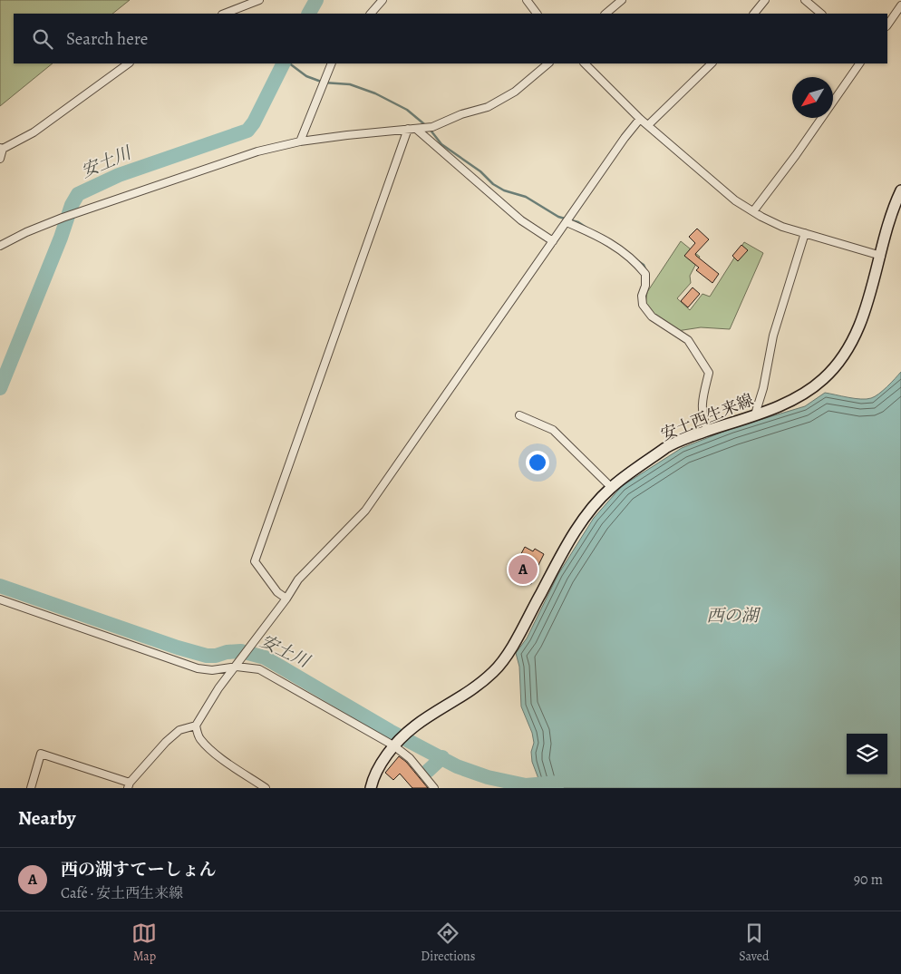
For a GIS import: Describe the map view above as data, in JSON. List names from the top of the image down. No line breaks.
{"streets":{"main road":["安土西生来線"]},"water":["安土川","西の湖"],"north":"bottom left","page":{"search":"Search here","pins":"A","heading":"Nearby","list":[{"mark":"A","name":"西の湖すてーしょん","note":"Café · 安土西生来線","value":"90 m"}],"nav":["Map","Directions","Saved"]}}
